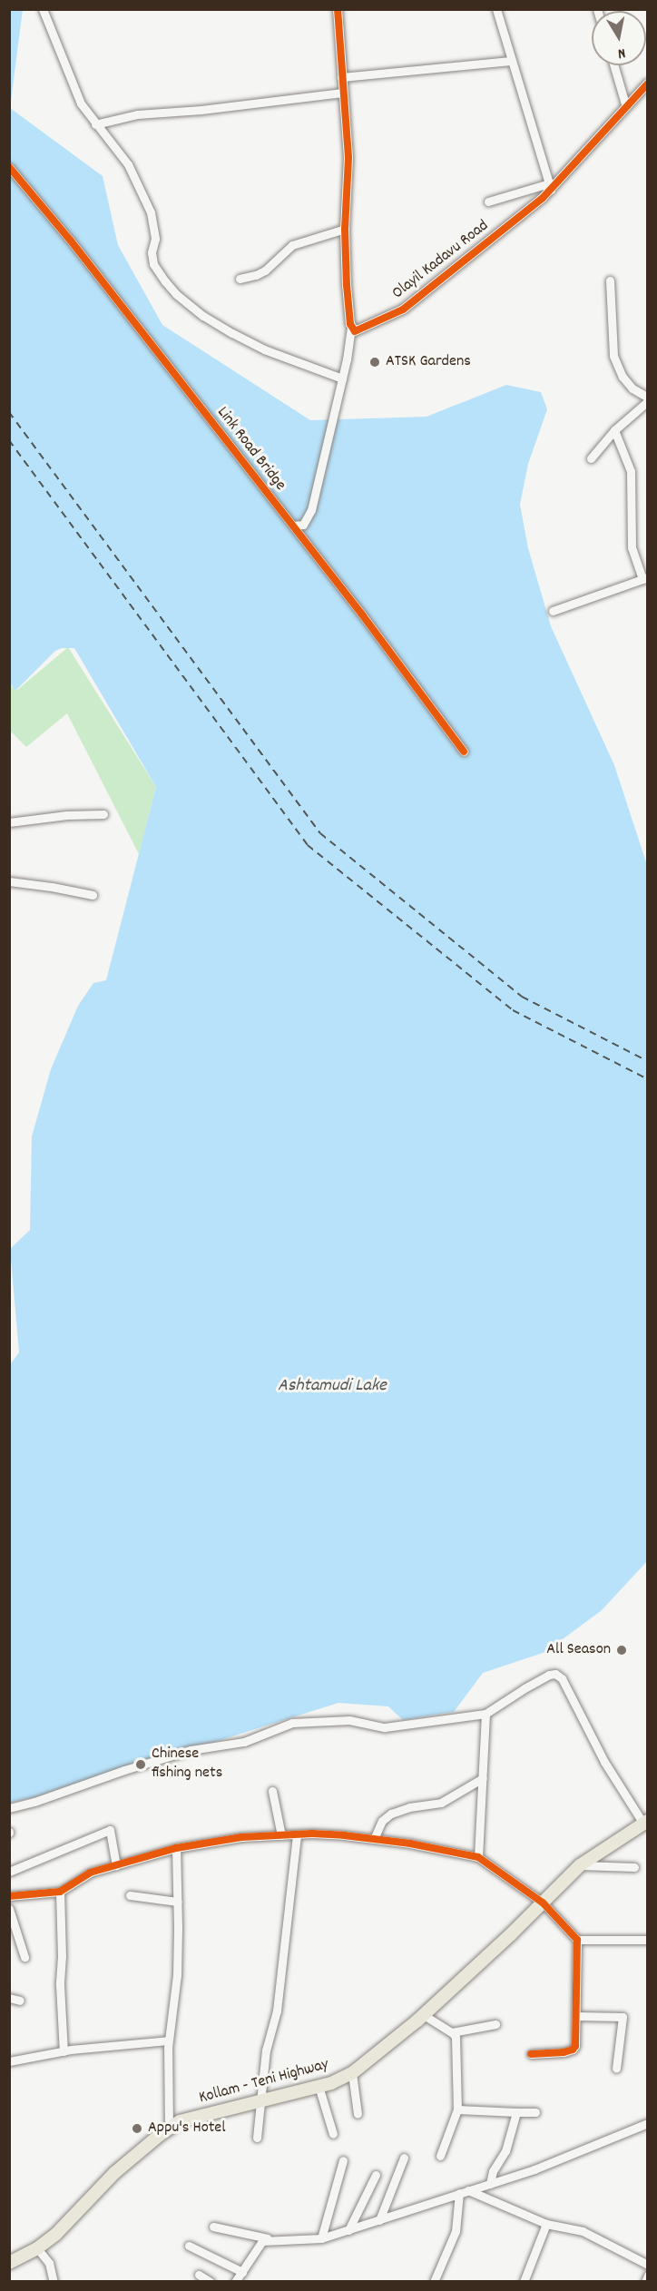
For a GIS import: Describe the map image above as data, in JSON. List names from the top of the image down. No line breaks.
{"streets":{"main road":["Kollam - Teni Highway"],"street":["Olayil Kadavu Road","Link Road Bridge"]},"water":["Ashtamudi Lake"],"places":["ATSK Gardens","All Season","Chinese fishing nets","Appu's Hotel"],"north":"bottom"}
